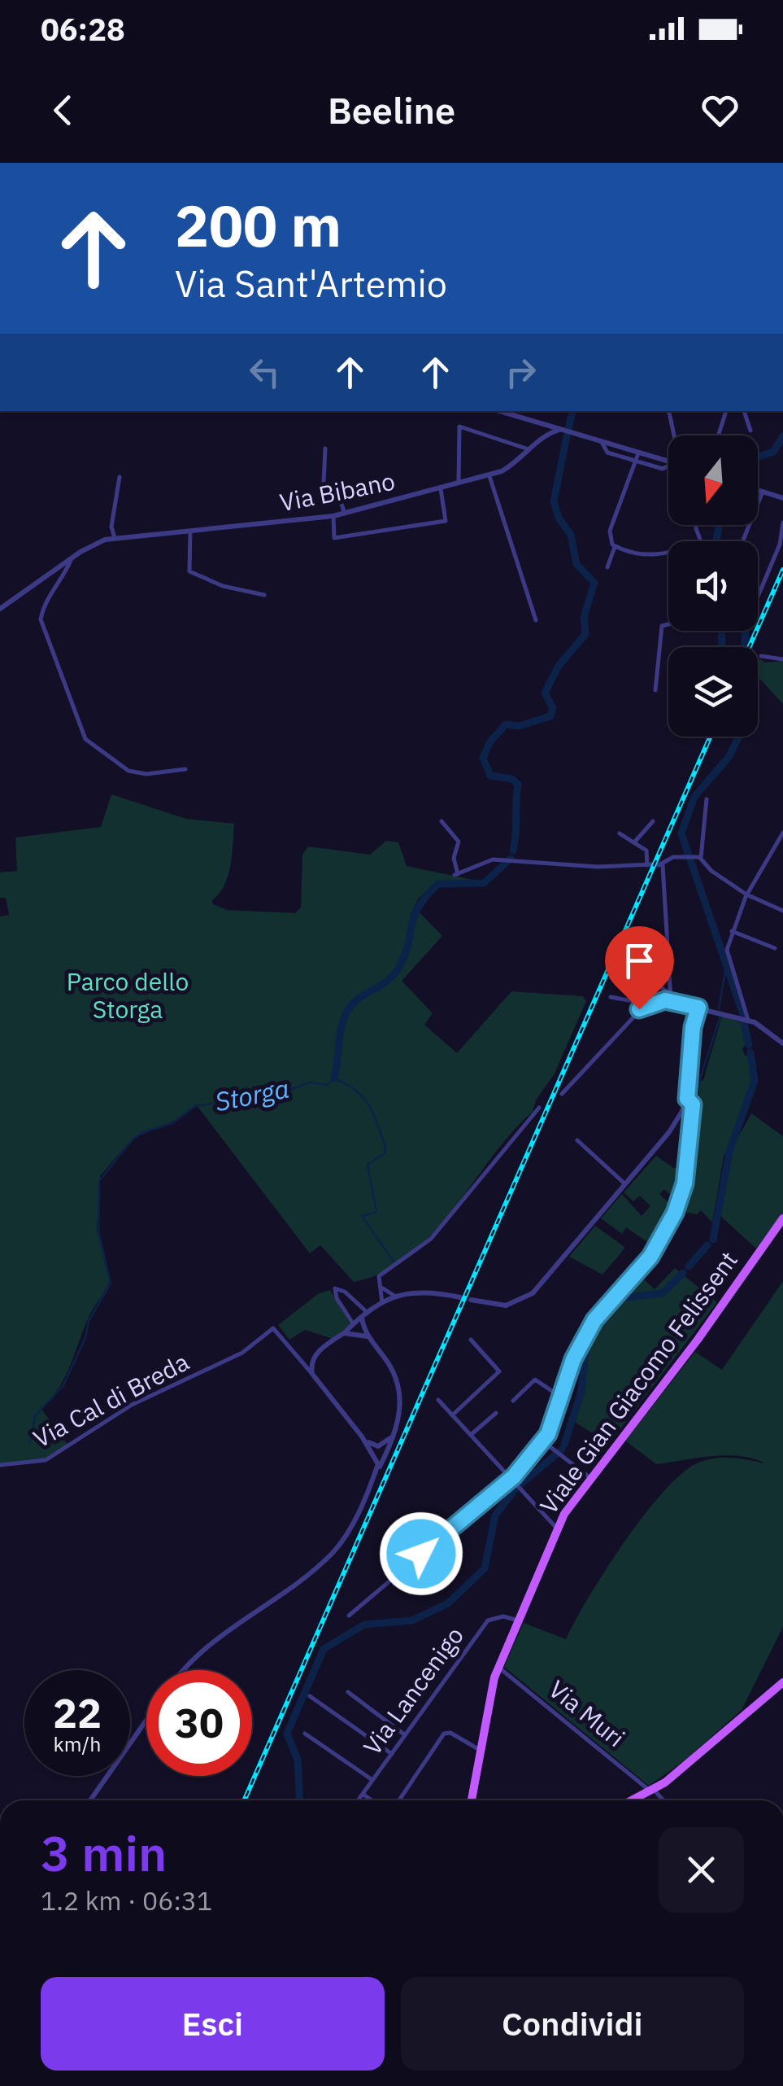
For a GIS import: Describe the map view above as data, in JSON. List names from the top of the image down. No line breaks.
{"streets":{"main road":["Viale Gian Giacomo Felissent"],"street":["Via Bibano","Via Cal di Breda","Via Lancenigo","Via Muri"]},"crossings":[["Viale Gian Giacomo Felissent","Via Lancenigo"],["Viale Gian Giacomo Felissent","Via Muri"]],"water":["Storga"],"parks":["Parco dello Storga"],"north":"bottom","page":{"status":"06:28","header":"Beeline","turn":["200 m","Via Sant'Artemio"],"speed":"22 km/h","limit":"30","heading":["3 min","1.2 km · 06:31"],"buttons":["Esci","Condividi"]}}
